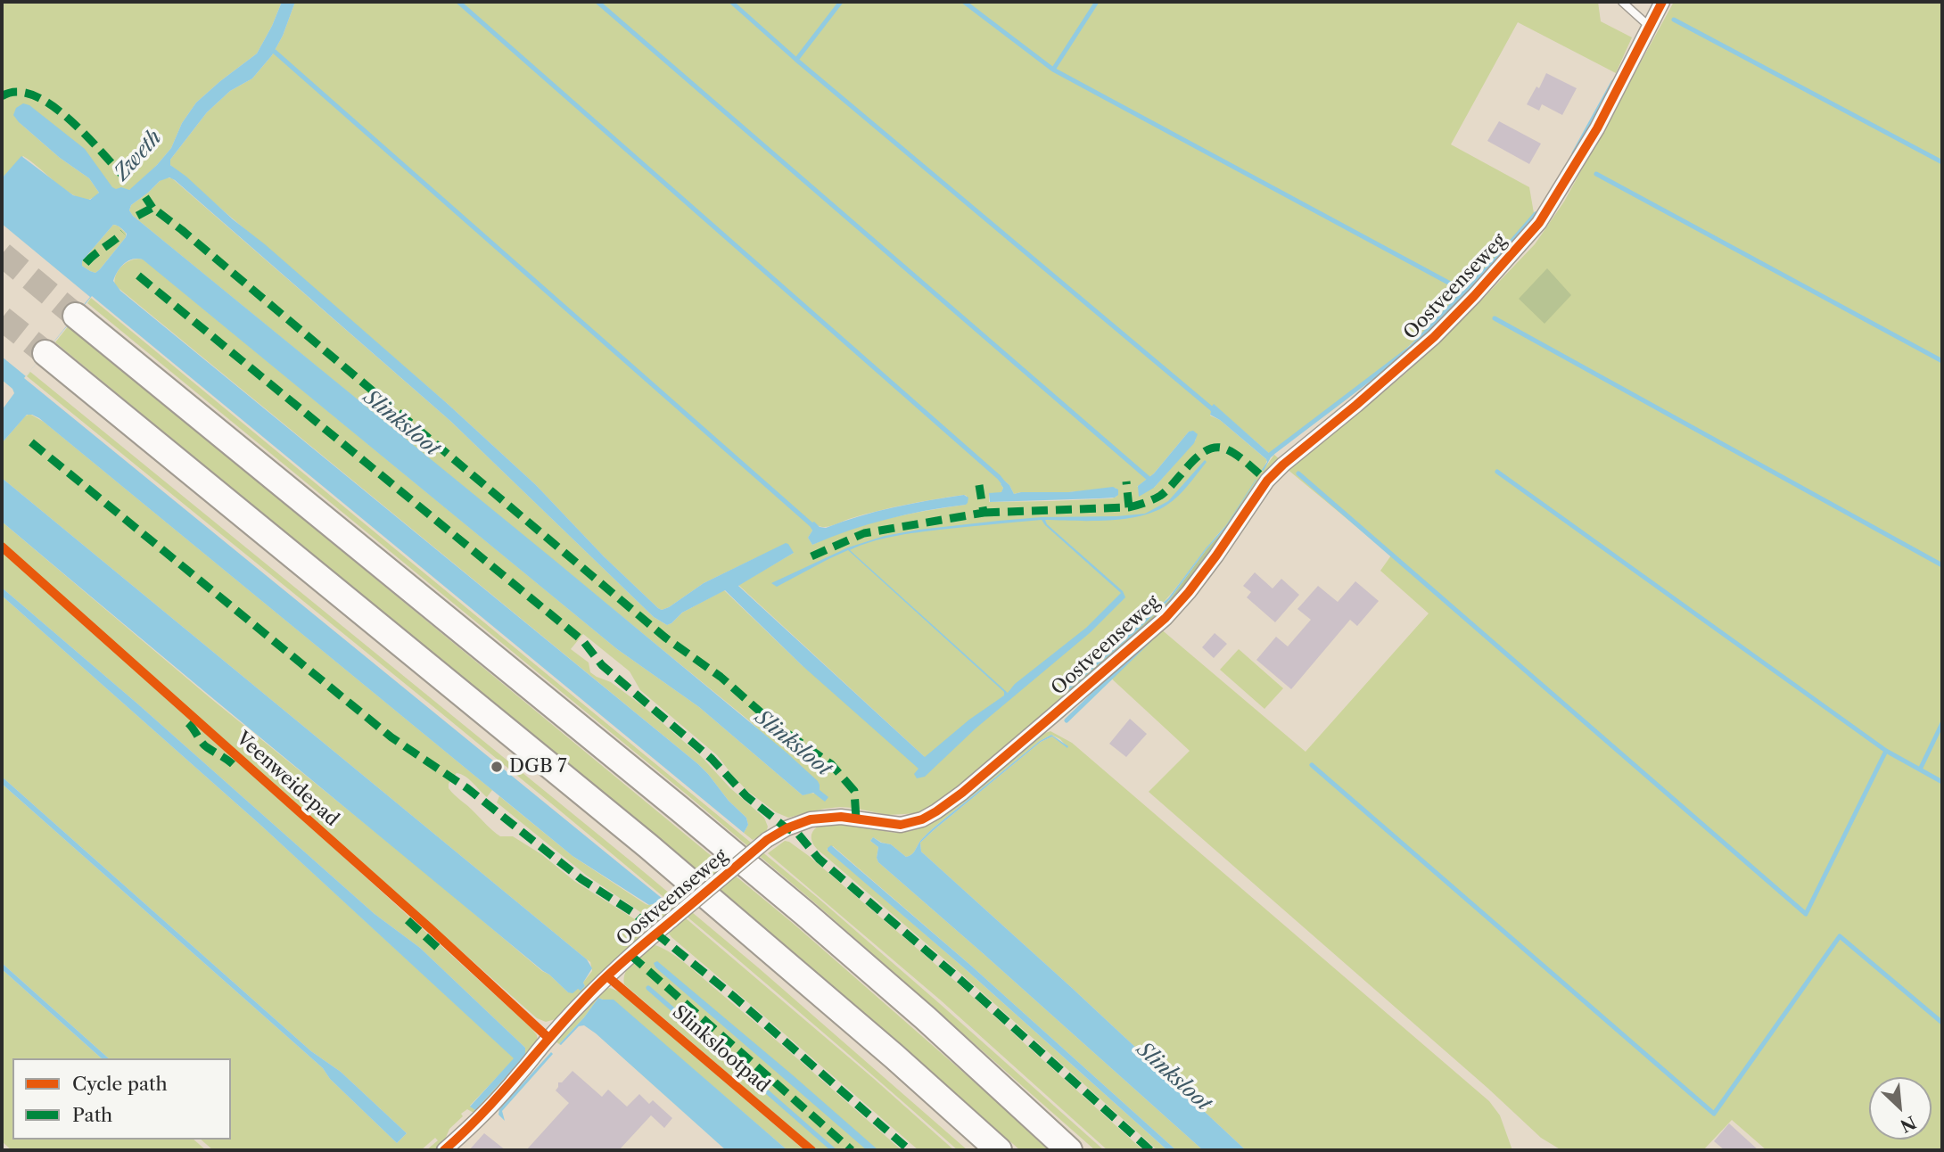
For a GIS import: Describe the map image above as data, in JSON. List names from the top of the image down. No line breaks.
{"streets":{"street":["Oostveenseweg"],"cycle path":["Veenweidepad","Slinkslootpad"]},"water":["Zweth","Slinksloot"],"places":["DGB 7"],"legend":["Cycle path","Path"],"north":"bottom right"}
